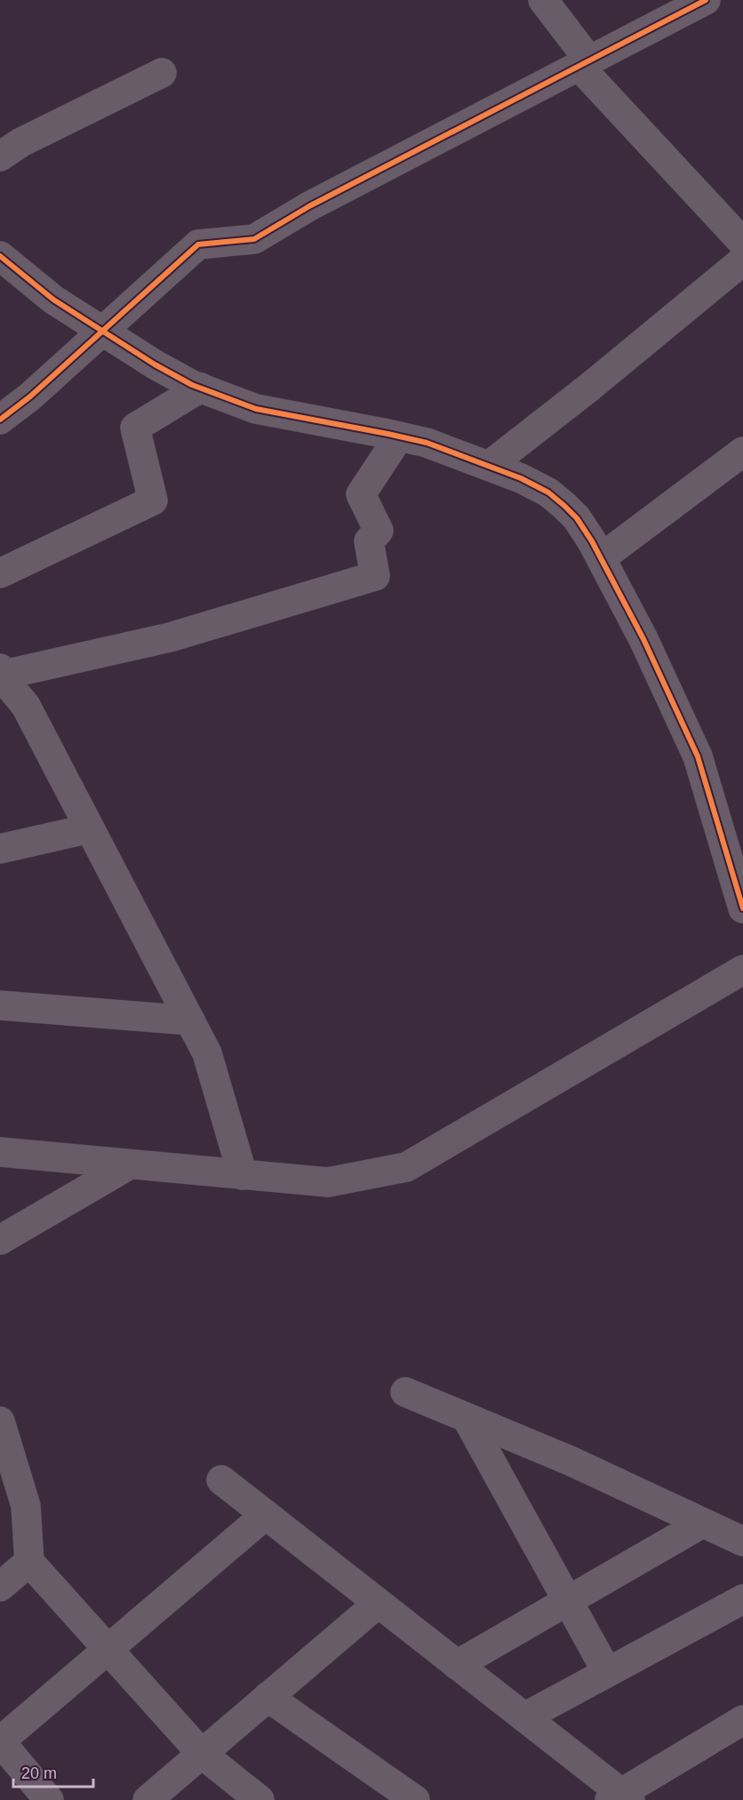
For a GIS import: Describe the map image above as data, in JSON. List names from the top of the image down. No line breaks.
{"scale_bar":"20 m"}
